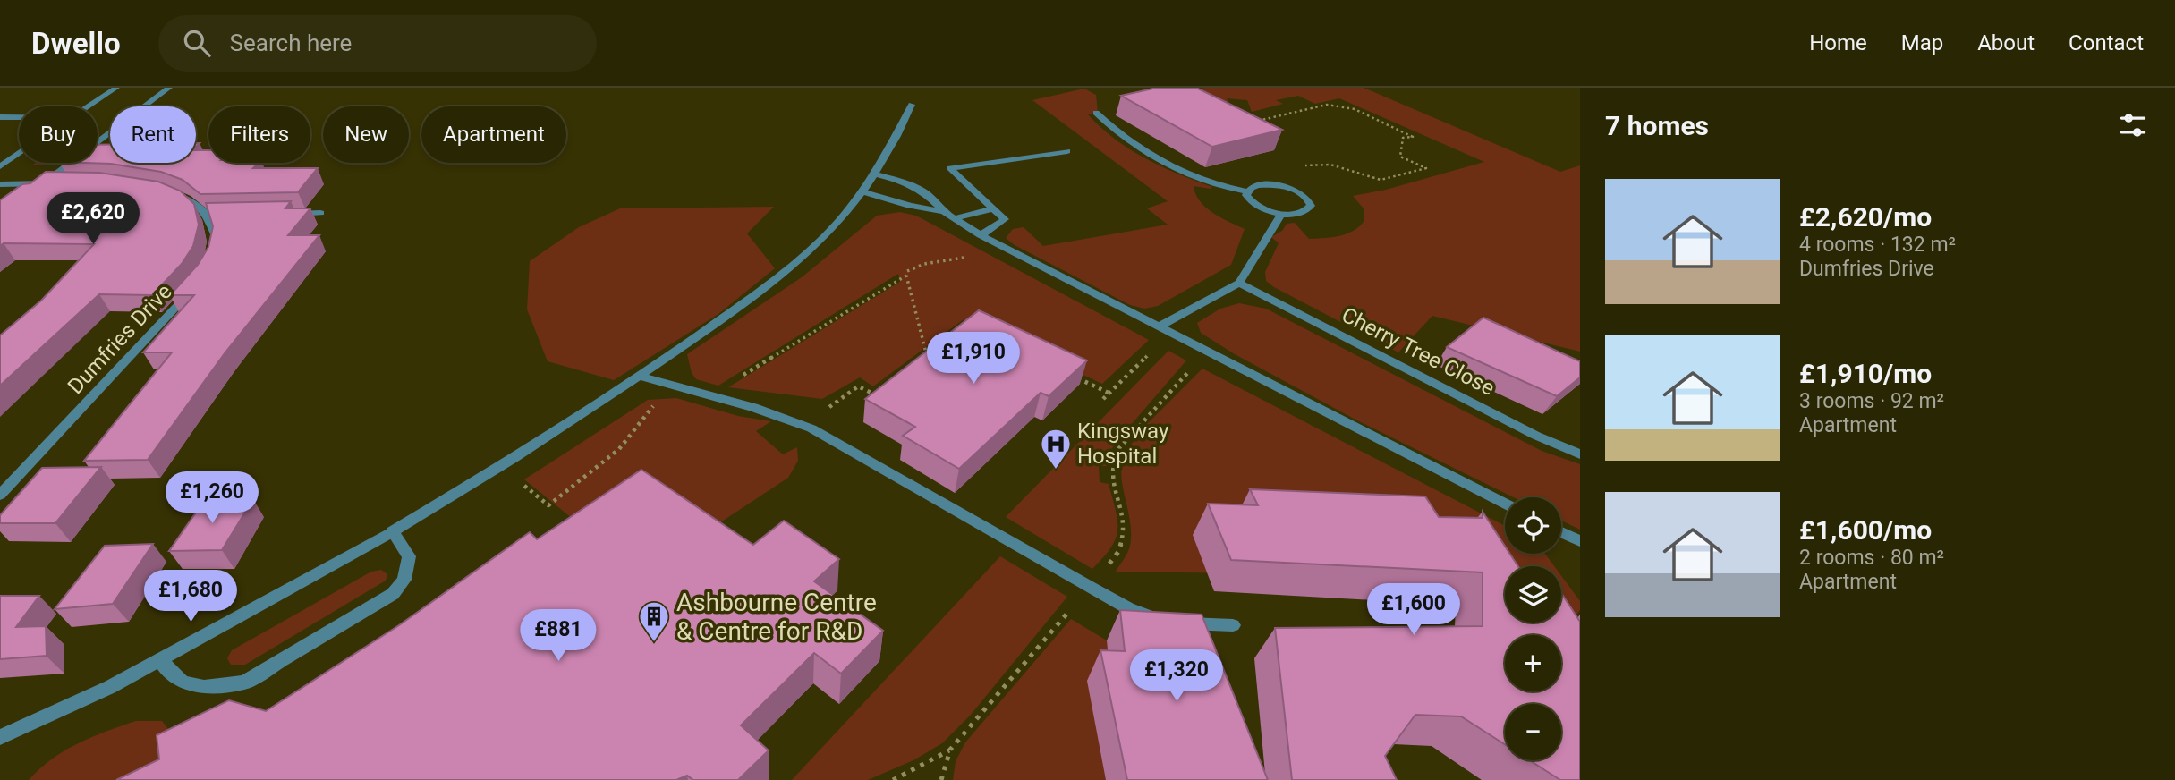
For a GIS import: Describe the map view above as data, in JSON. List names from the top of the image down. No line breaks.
{"streets":{"street":["Dumfries Drive","Cherry Tree Close"]},"places":{"hospital":["Kingsway Hospital"],"building":["Ashbourne Centre & Centre for R&D"]},"page":{"header":"Dwello","search":"Search here","nav":["Home","Map","About","Contact"],"heading":"7 homes","chip":["Buy","Rent","Filters","New","Apartment"],"list":[{"name":"£2,620/mo","note":"4 rooms · 132 m² · Dumfries Drive"},{"name":"£1,910/mo","note":"3 rooms · 92 m² · Apartment"},{"name":"£1,600/mo","note":"2 rooms · 80 m² · Apartment"}],"price":["£2,620","£1,910","£1,260","£1,680","£1,600","£881","£1,320"],"map_buttons":["+","−"]}}
